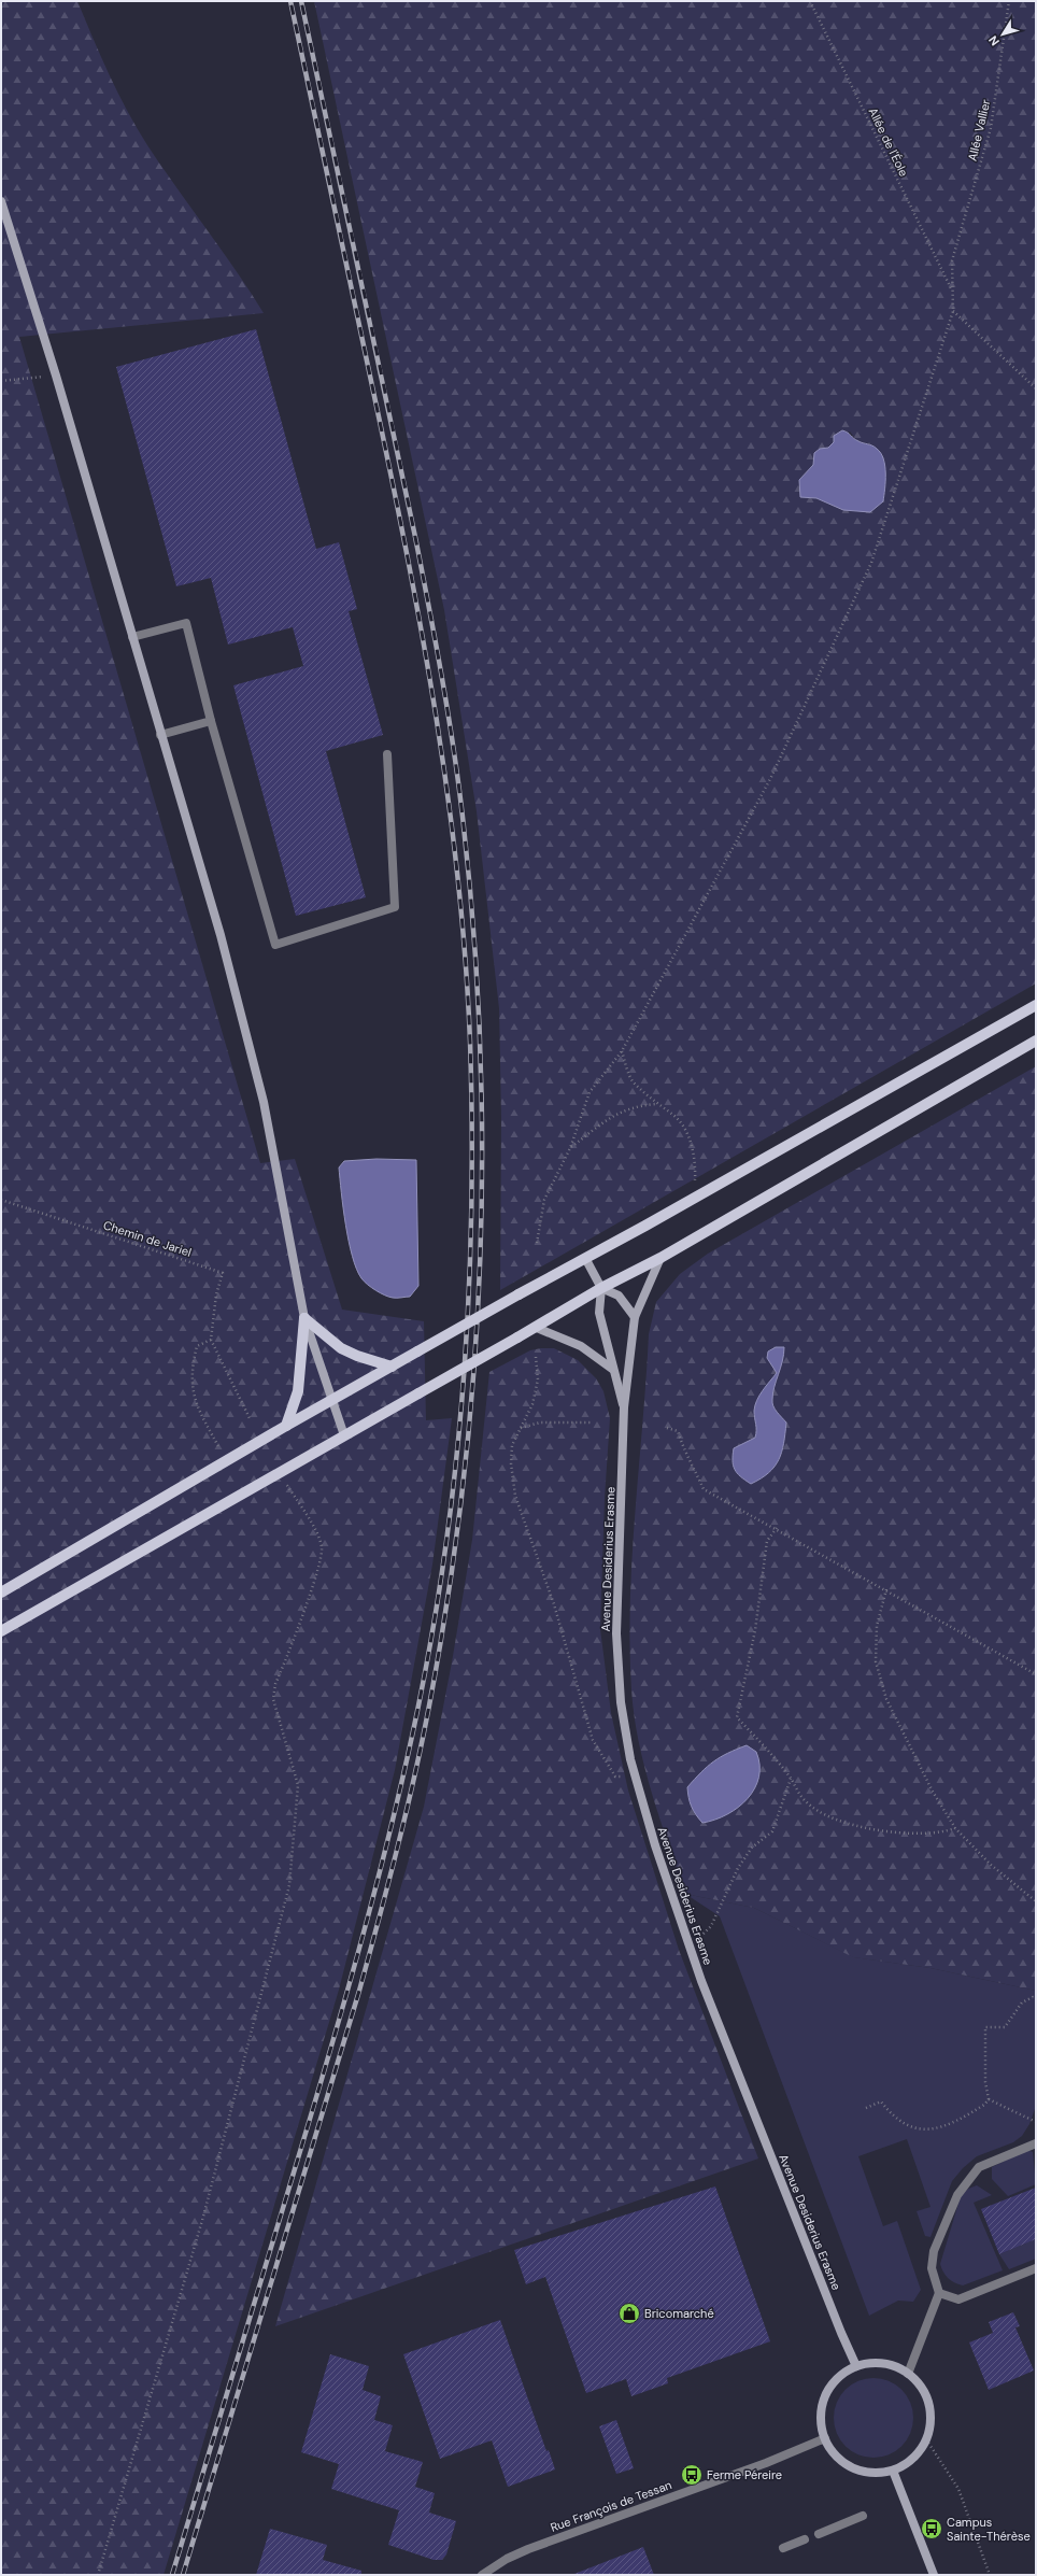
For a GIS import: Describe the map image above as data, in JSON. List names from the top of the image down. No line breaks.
{"streets":{"main road":["Avenue Desiderius Erasme"],"street":["Rue François de Tessan"],"path":["Allée Vallier","Allée de l'Éole","Chemin de Jariel"]},"crossings":[["Allée Vallier","Allée de l'Éole"],["Avenue Desiderius Erasme","Rue François de Tessan"]],"places":{"shop":["Bricomarché"],"bus stop":["Ferme Péreire","Campus Sainte-Thérèse"]},"north":"bottom left"}
